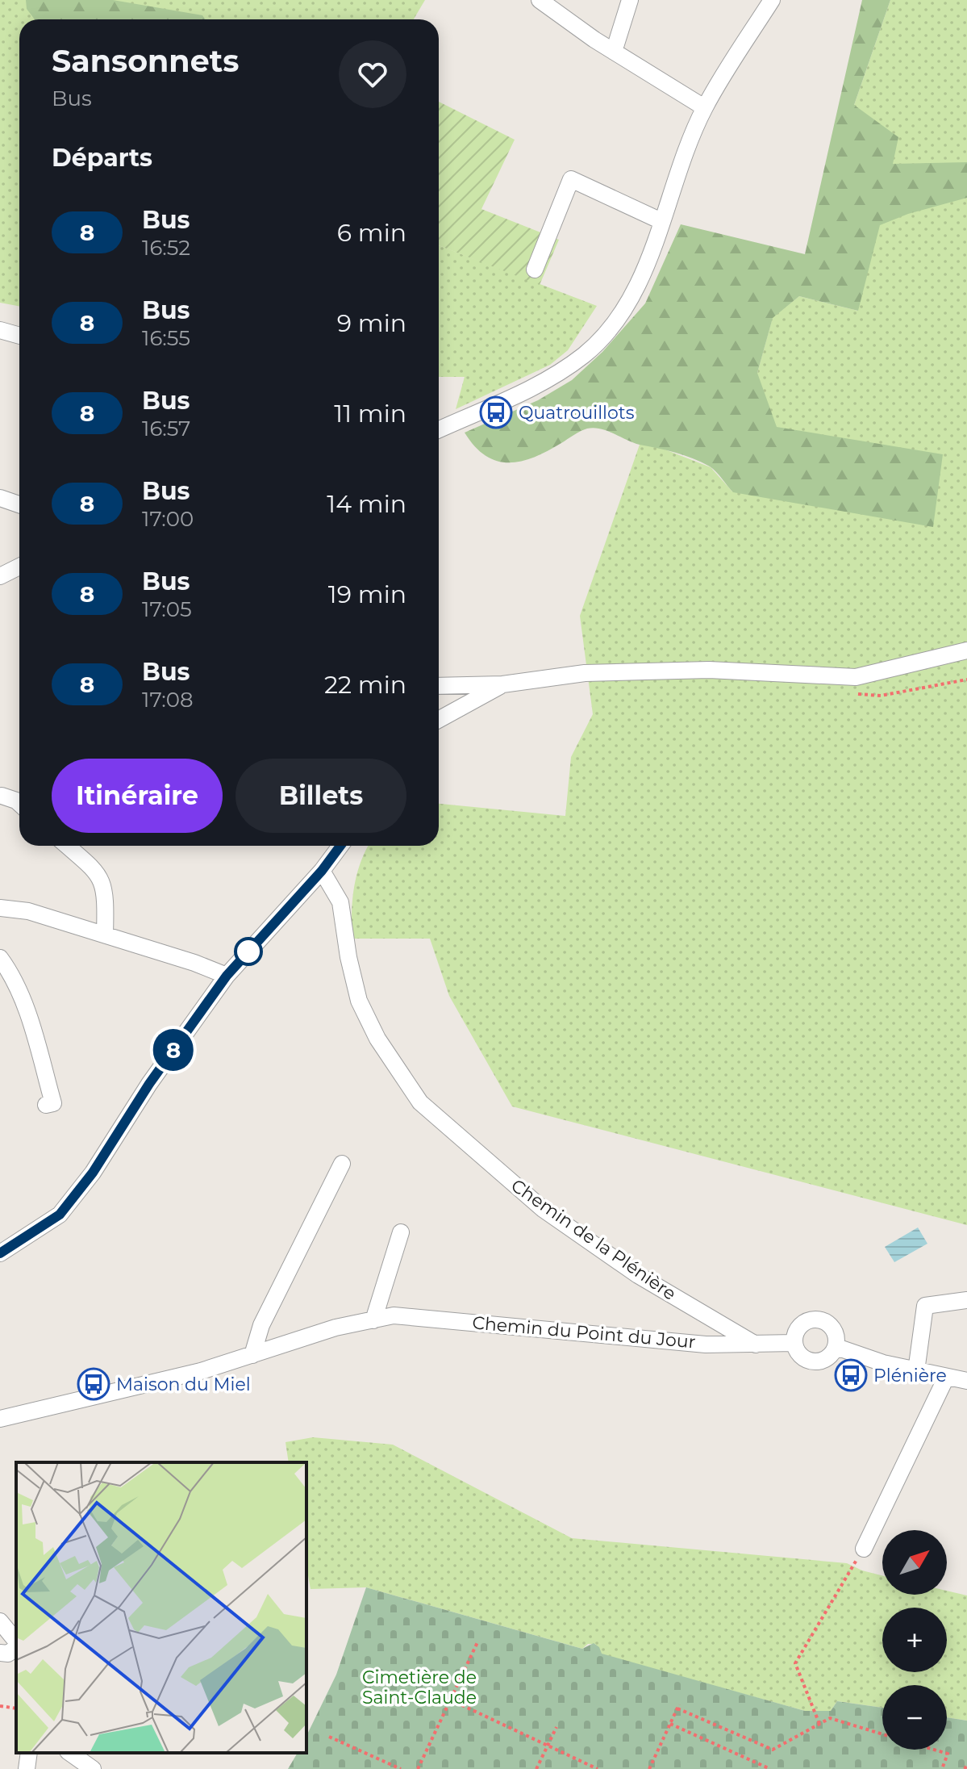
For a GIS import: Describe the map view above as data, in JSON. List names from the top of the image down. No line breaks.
{"streets":{"street":["Chemin de la Plénière","Chemin du Point du Jour"]},"crossings":[["Chemin de la Plénière","Chemin du Point du Jour"]],"parks":["Cimetière de Saint-Claude"],"places":{"bus stop":["Quatrouillots","Plénière","Maison du Miel"]},"lines":["bus line 8"],"north":"top right","page":{"on_map":"8","heading":[["Sansonnets","Bus"],"Départs"],"list":[{"mark":"8","name":"Bus","note":"16:52","value":"6 min"},{"mark":"8","name":"Bus","note":"16:55","value":"9 min"},{"mark":"8","name":"Bus","note":"16:57","value":"11 min"},{"mark":"8","name":"Bus","note":"17:00","value":"14 min"},{"mark":"8","name":"Bus","note":"17:05","value":"19 min"},{"mark":"8","name":"Bus","note":"17:08","value":"22 min"}],"buttons":["Itinéraire","Billets"],"map_buttons":["+","−"]}}
